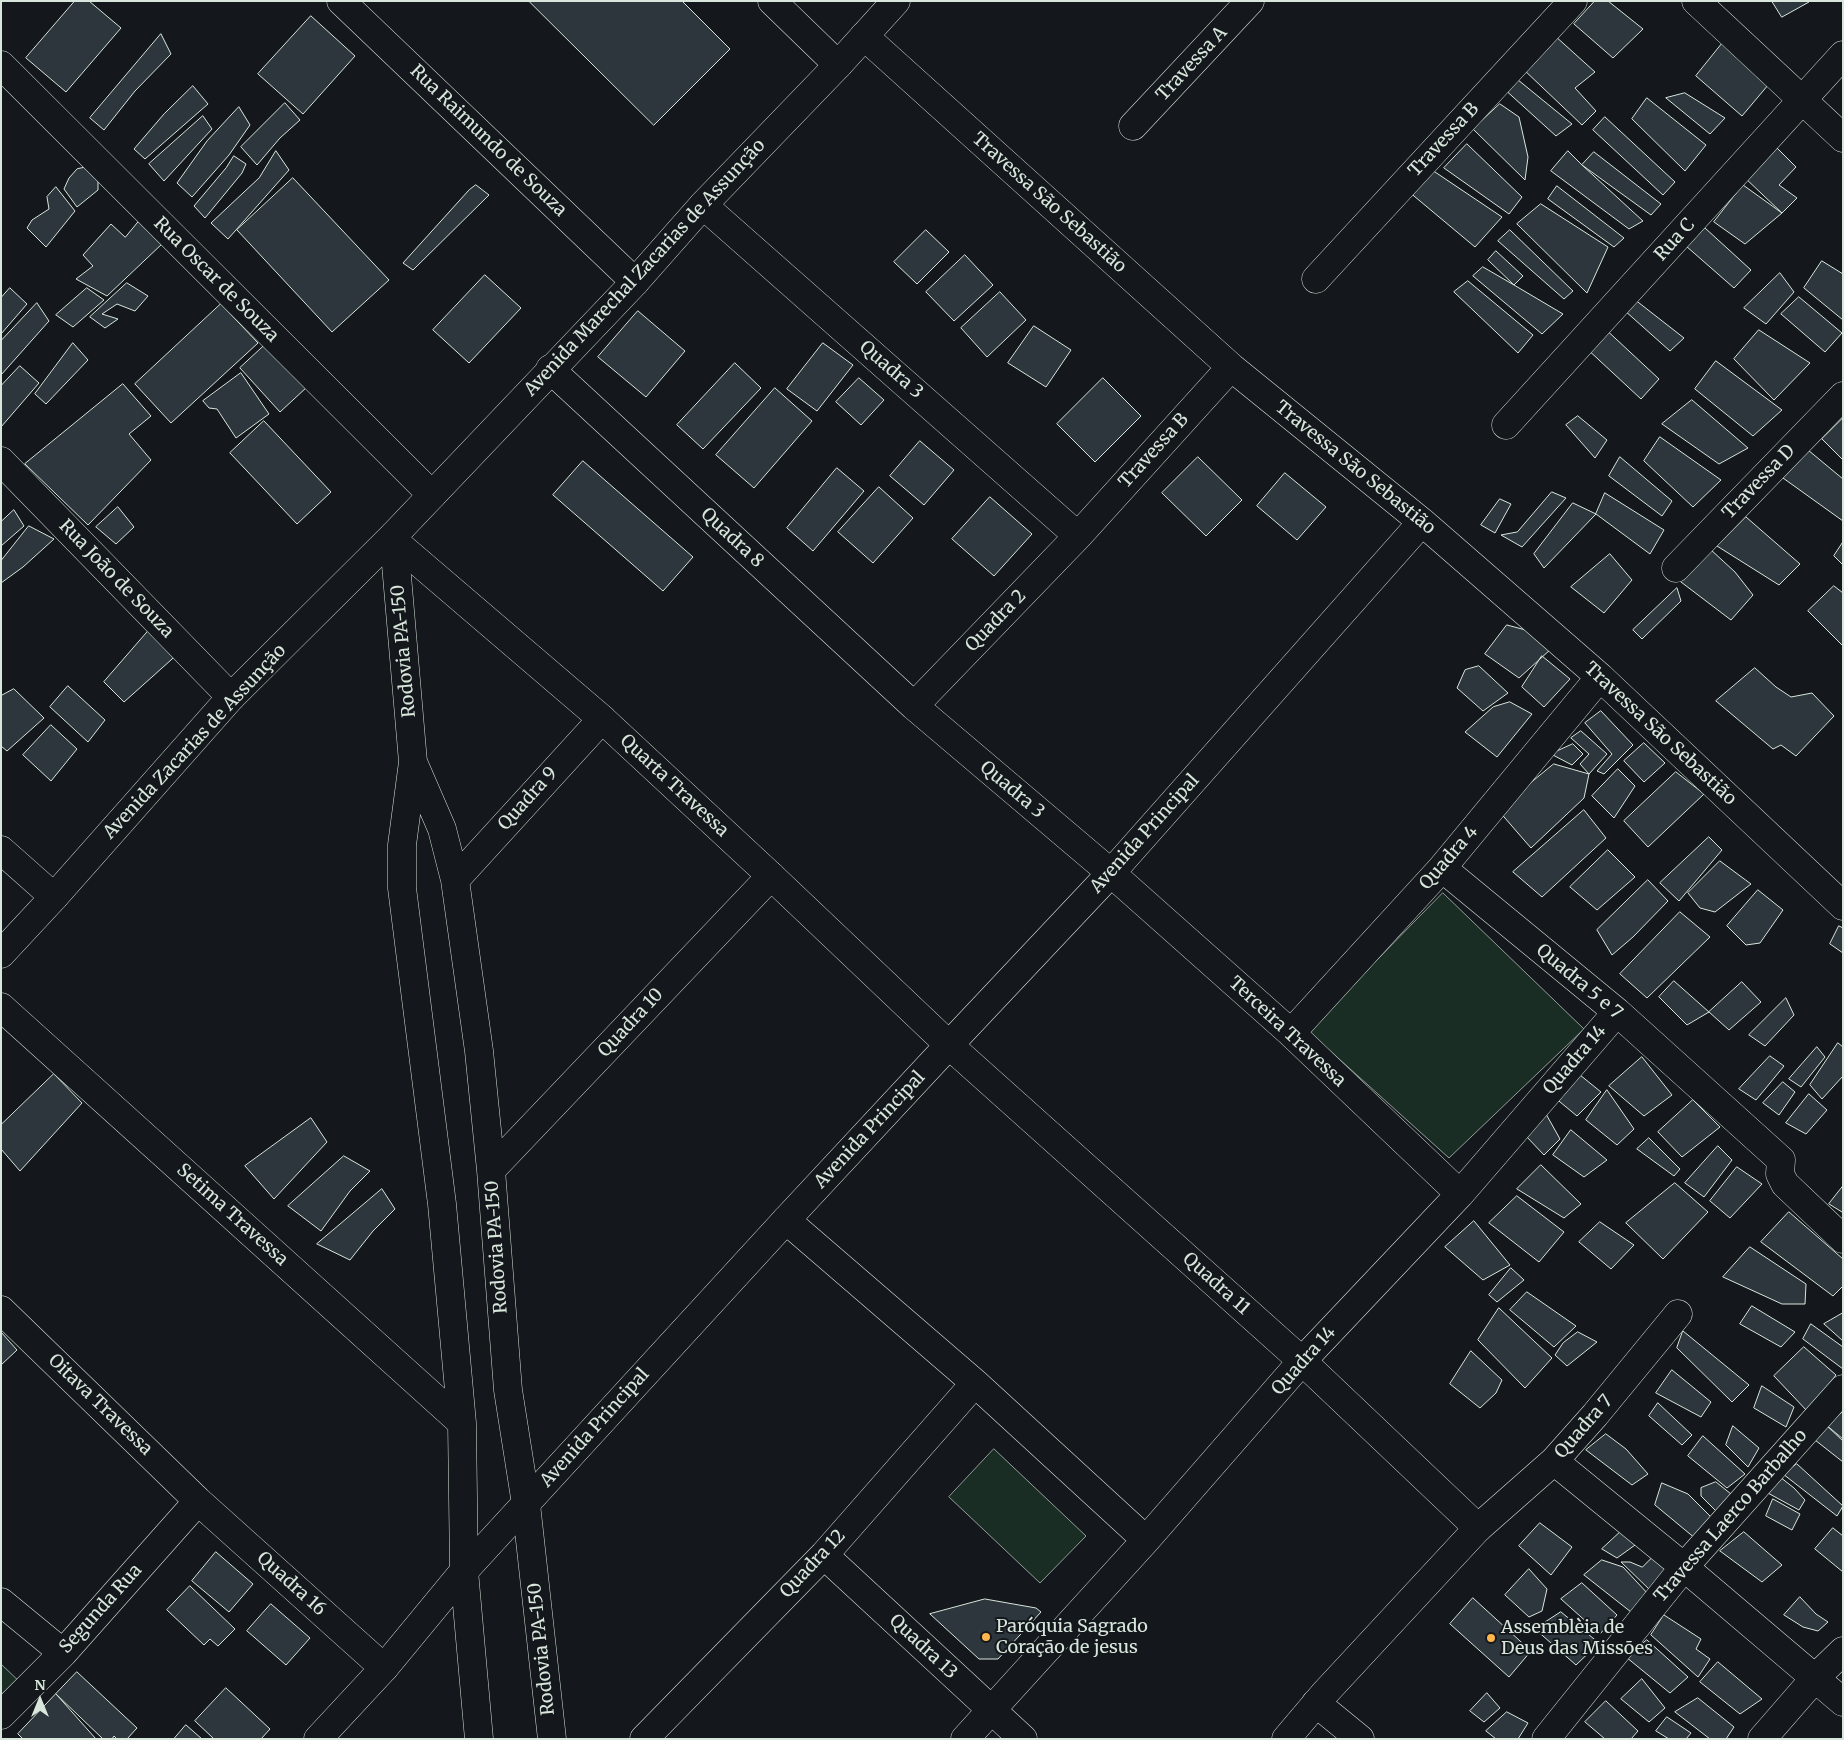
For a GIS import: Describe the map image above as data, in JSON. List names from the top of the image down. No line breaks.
{"streets":{"street":["Travessa A","Travessa B","Rua Raimundo de Souza","Travessa São Sebastião","Rua C","Avenida Marechal Zacarias de Assunção","Rua Oscar de Souza","Quadra 3","Travessa D","Quadra 8","Rua João de Souza","Quadra 2","Rodovia PA-150","Avenida Zacarias de Assunção","Quarta Travessa","Quadra 9","Avenida Principal","Quadra 4","Quadra 5 e 7","Quadra 10","Terceira Travessa","Quadra 14","Setima Travessa","Quadra 11","Oitava Travessa","Quadra 7","Travessa Laerco Barbalho","Quadra 12","Quadra 16","Segunda Rua","Quadra 13"]},"crossings":[["Travessa B","Travessa São Sebastião"],["Travessa B","Quadra 3"],["Travessa B","Quadra 2"],["Rua Raimundo de Souza","Avenida Marechal Zacarias de Assunção"],["Travessa São Sebastião","Avenida Marechal Zacarias de Assunção"],["Travessa São Sebastião","Avenida Principal"],["Travessa São Sebastião","Quadra 4"],["Avenida Marechal Zacarias de Assunção","Rua Oscar de Souza"],["Avenida Marechal Zacarias de Assunção","Quadra 3"],["Avenida Marechal Zacarias de Assunção","Quadra 8"],["Avenida Marechal Zacarias de Assunção","Rodovia PA-150"],["Avenida Marechal Zacarias de Assunção","Avenida Zacarias de Assunção"],["Avenida Marechal Zacarias de Assunção","Quarta Travessa"],["Quadra 3","Quadra 8"],["Quadra 3","Quadra 2"],["Quadra 3","Avenida Principal"],["Quadra 3","Terceira Travessa"],["Quadra 8","Quadra 2"],["Rua João de Souza","Avenida Zacarias de Assunção"],["Rodovia PA-150","Avenida Zacarias de Assunção"],["Rodovia PA-150","Quarta Travessa"],["Rodovia PA-150","Quadra 9"],["Rodovia PA-150","Avenida Principal"],["Rodovia PA-150","Quadra 10"],["Rodovia PA-150","Setima Travessa"],["Avenida Zacarias de Assunção","Quarta Travessa"],["Quarta Travessa","Quadra 9"],["Quarta Travessa","Avenida Principal"],["Quarta Travessa","Quadra 10"],["Quarta Travessa","Quadra 11"],["Avenida Principal","Terceira Travessa"],["Avenida Principal","Quadra 11"],["Avenida Principal","Quadra 16"],["Quadra 4","Quadra 5 e 7"],["Quadra 4","Terceira Travessa"],["Quadra 5 e 7","Quadra 14"],["Terceira Travessa","Quadra 14"],["Quadra 14","Quadra 11"],["Quadra 14","Quadra 13"],["Quadra 11","Quadra 7"],["Oitava Travessa","Quadra 16"],["Oitava Travessa","Segunda Rua"],["Quadra 12","Quadra 13"],["Quadra 16","Segunda Rua"]],"places":["Paróquia Sagrado Coração de jesus","Assemblèia de Deus das Missões"],"north":"top"}
